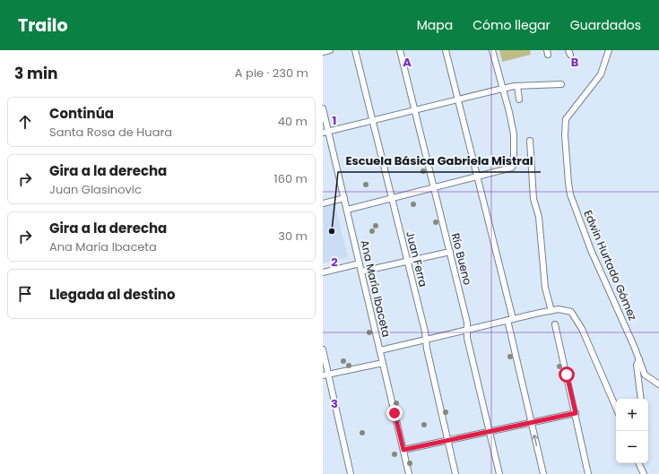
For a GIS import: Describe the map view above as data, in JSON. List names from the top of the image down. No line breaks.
{"streets":{"street":["Juan Ferra","Río Bueno","Edwin Hurtado Gómez","Ana María Ibaceta"]},"places":["Escuela Básica Gabriela Mistral"],"page":{"header":"Trailo","nav":["Mapa","Cómo llegar","Guardados"],"heading":["3 min","A pie · 230 m"],"list":[["Continúa","Santa Rosa de Huara","40 m"],["Gira a la derecha","Juan Glasinovic","160 m"],["Gira a la derecha","Ana María Ibaceta","30 m"],"Llegada al destino"],"map_buttons":["+","−"]},"grid":{"columns":["A","B"],"rows":["1","2","3"]}}
